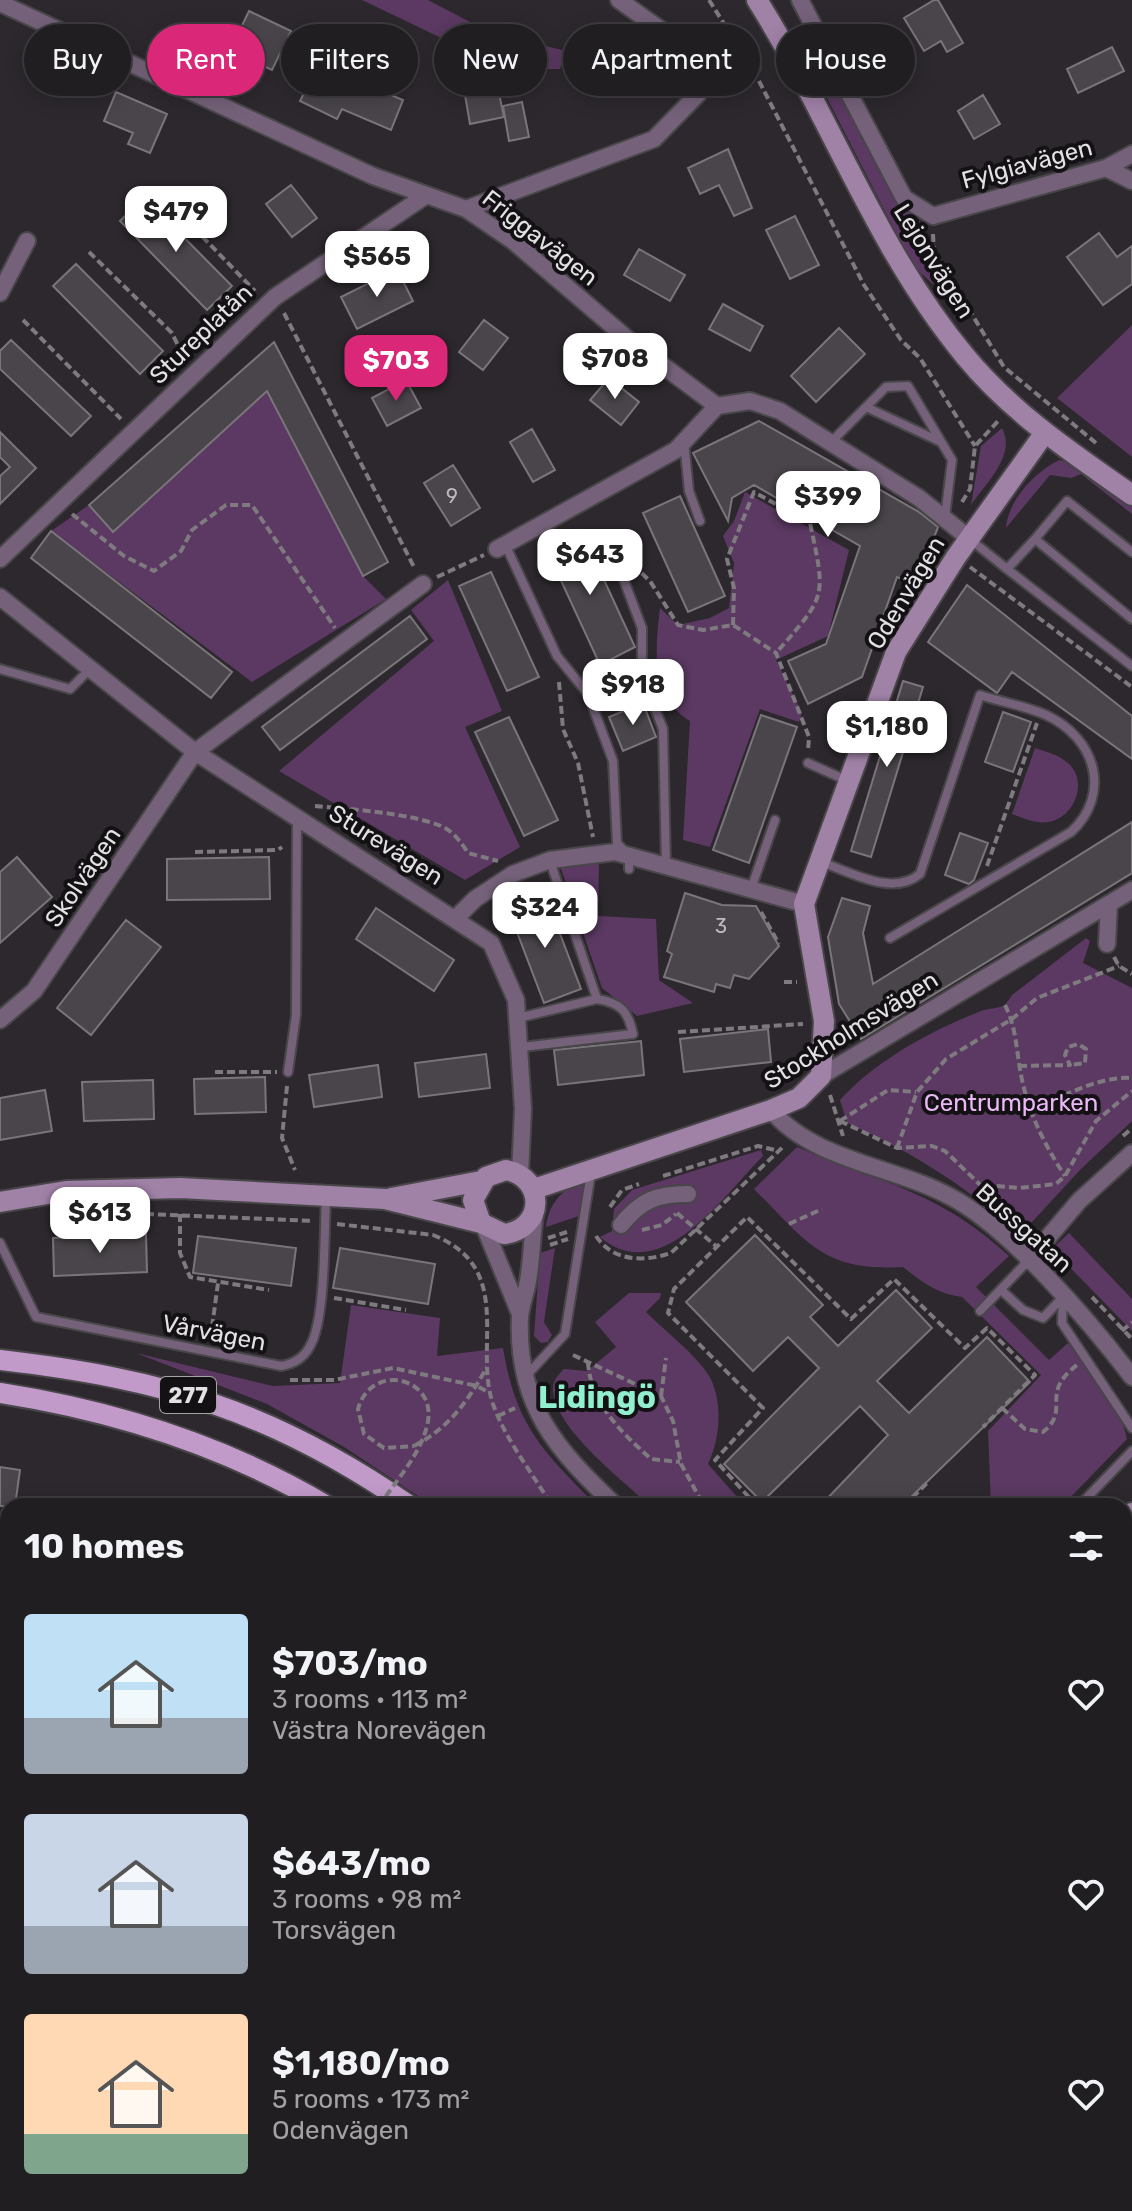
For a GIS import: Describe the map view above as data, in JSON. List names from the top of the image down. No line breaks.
{"streets":{"main road":["277"],"street":["Fylgiavägen","Friggavägen","Lejonvägen","Stureplatån","Odenvägen","Sturevägen","Skolvägen","Stockholmsvägen","Bussgatan"],"lane":["Vårvägen"]},"crossings":[["Lejonvägen","Odenvägen"],["Sturevägen","Skolvägen"],["Sturevägen","Stockholmsvägen"],["Stockholmsvägen","Bussgatan"],["Stockholmsvägen","Vårvägen"]],"districts":["Lidingö"],"parks":["Centrumparken"],"house_numbers":["9","3"],"page":{"chip":["Buy","Rent","Filters","New","Apartment","House"],"price":["$479","$565","$708","$703","$399","$643","$918","$1,180","$324","$613"],"heading":"10 homes","list":[{"name":"$703/mo","note":"3 rooms · 113 m² · Västra Norevägen"},{"name":"$643/mo","note":"3 rooms · 98 m² · Torsvägen"},{"name":"$1,180/mo","note":"5 rooms · 173 m² · Odenvägen"}]}}
